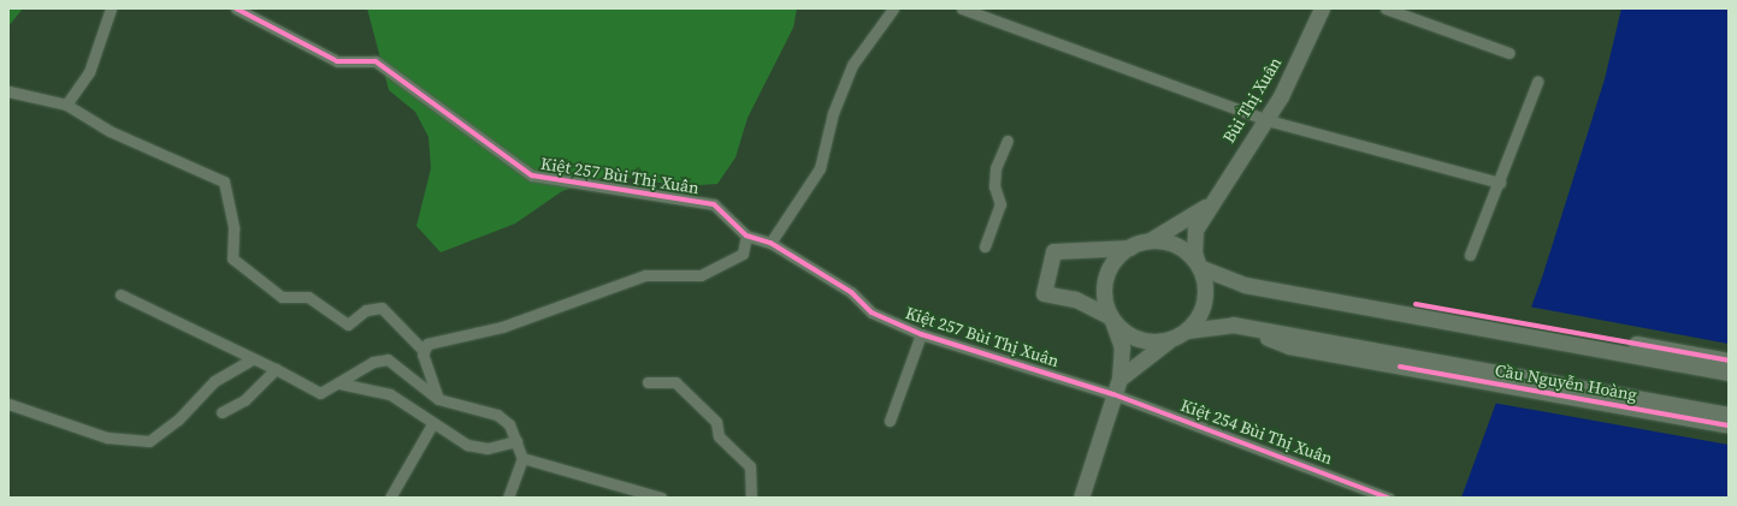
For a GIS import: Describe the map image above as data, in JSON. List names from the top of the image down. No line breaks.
{"streets":{"main road":["Bùi Thị Xuân","Cầu Nguyễn Hoàng"],"street":["Kiệt 257 Bùi Thị Xuân","Kiệt 254 Bùi Thị Xuân"]},"crossings":[["Kiệt 257 Bùi Thị Xuân","Kiệt 254 Bùi Thị Xuân"]]}
